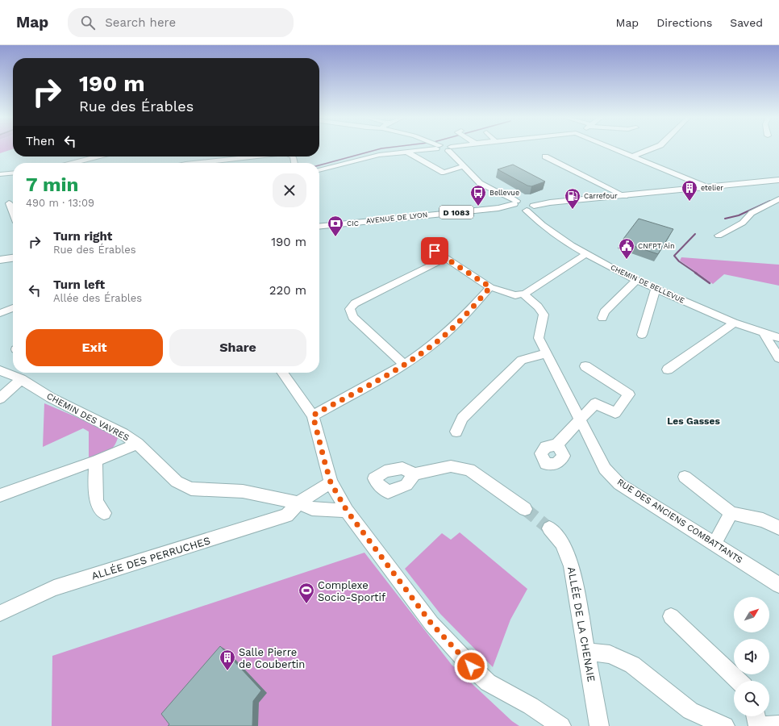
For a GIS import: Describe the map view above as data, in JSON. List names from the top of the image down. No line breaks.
{"streets":{"main road":["D 1083","AVENUE DE LYON"],"street":["CHEMIN DE BELLEVUE","CHEMIN DES VAVRES","RUE DES ANCIENS COMBATTANTS","ALLÉE DES PERRUCHES","ALLÉE DE LA CHENAIE"]},"crossings":[["AVENUE DE LYON","CHEMIN DE BELLEVUE"],["CHEMIN DES VAVRES","ALLÉE DES PERRUCHES"]],"districts":["Les Gasses"],"places":{"building":["etelier","Salle Pierre de Coubertin"],"bus stop":["Bellevue"],"fuel station":["Carrefour"],"bank":["CIC"],"public building":["CNFPT Ain"],"sports":["Complexe Socio-Sportif"]},"north":"top right","page":{"header":"Map","search":"Search here","nav":["Map","Directions","Saved"],"turn":["190 m","Rue des Érables"],"then":"Then","heading":["7 min","490 m · 13:09"],"list":[{"name":"Turn right","note":"Rue des Érables","value":"190 m"},{"name":"Turn left","note":"Allée des Érables","value":"220 m"}],"buttons":["Exit","Share"]}}
